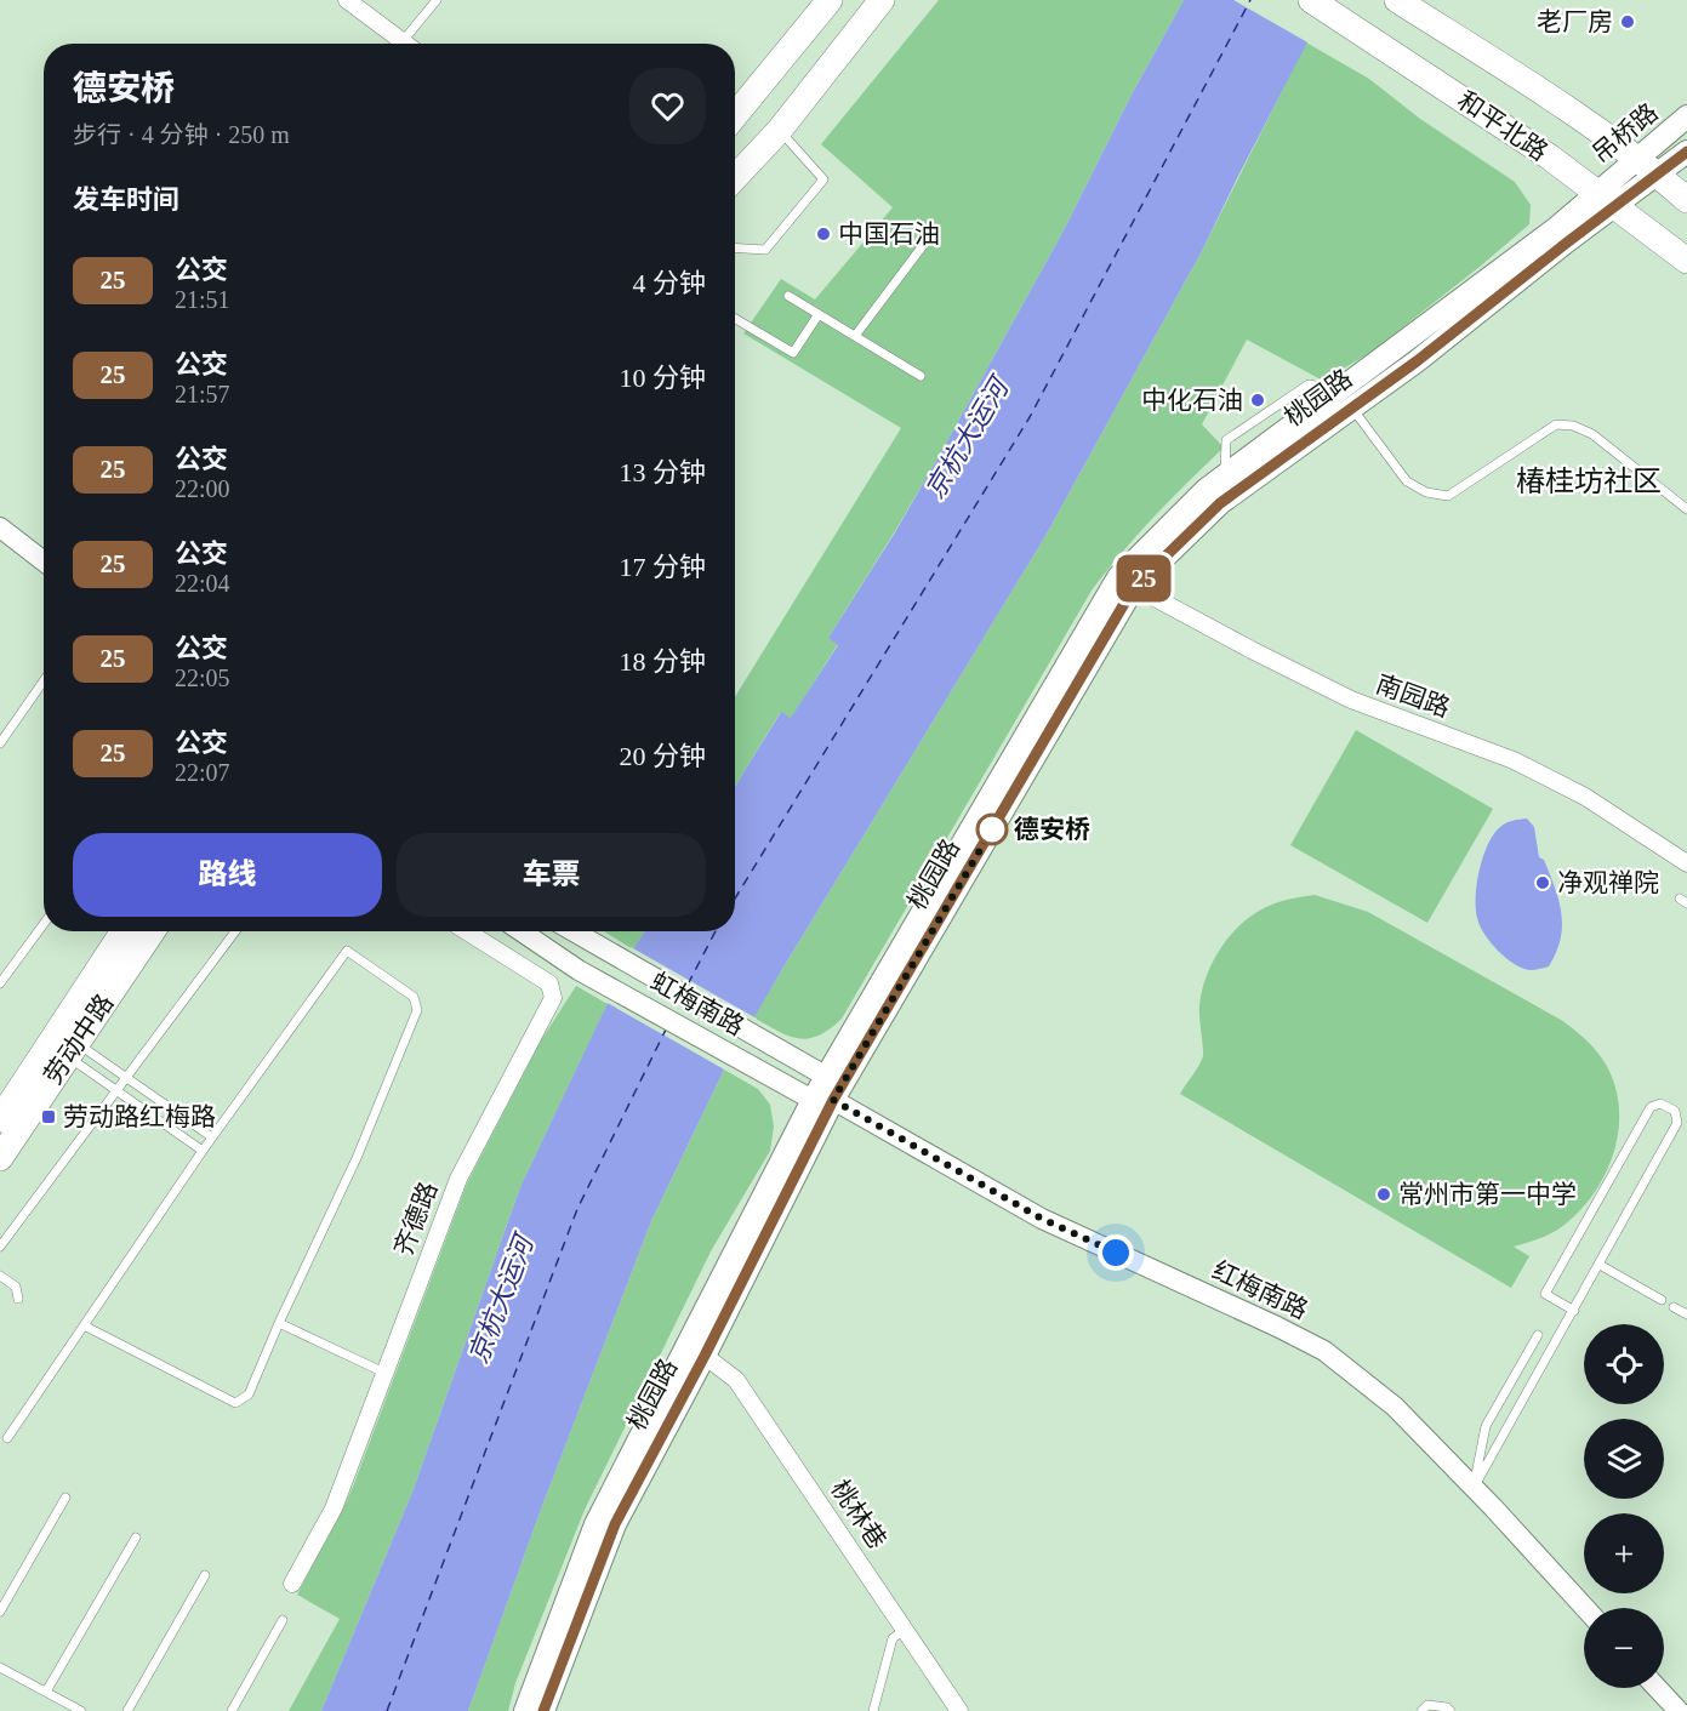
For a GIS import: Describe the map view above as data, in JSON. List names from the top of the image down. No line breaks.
{"streets":{"main road":["和平北路","吊桥路","桃园路","劳动中路"],"street":["南园路","虹梅南路","齐德路","红梅南路","桃林巷"]},"crossings":[["和平北路","吊桥路"],["和平北路","桃园路"],["吊桥路","桃园路"],["桃园路","南园路"],["桃园路","虹梅南路"],["桃园路","红梅南路"],["桃园路","桃林巷"],["虹梅南路","红梅南路"]],"districts":["椿桂坊社区"],"water":["京杭大运河"],"places":{"other":["老厂房","中国石油","中化石油","德安桥","净观禅院","常州市第一中学"],"transit":["劳动路红梅路"]},"lines":["bus line 25"],"page":{"on_map":"25","heading":[["德安桥","步行 · 4 分钟 · 250 m"],"发车时间"],"list":[{"mark":"25","name":"公交","note":"21:51","value":"4 分钟"},{"mark":"25","name":"公交","note":"21:57","value":"10 分钟"},{"mark":"25","name":"公交","note":"22:00","value":"13 分钟"},{"mark":"25","name":"公交","note":"22:04","value":"17 分钟"},{"mark":"25","name":"公交","note":"22:05","value":"18 分钟"},{"mark":"25","name":"公交","note":"22:07","value":"20 分钟"}],"buttons":["路线","车票"],"map_buttons":["+","−"]}}
